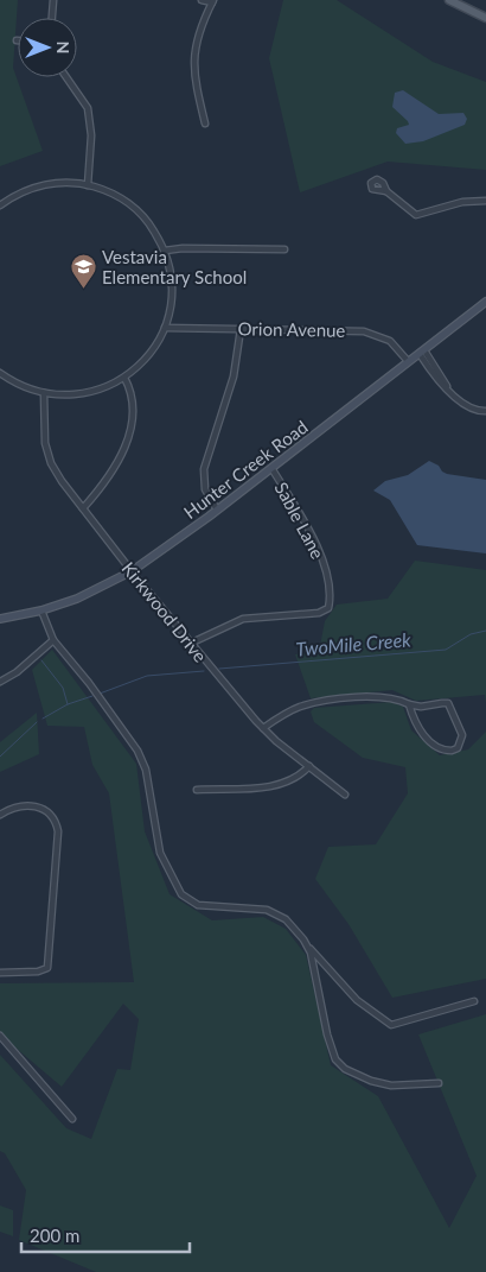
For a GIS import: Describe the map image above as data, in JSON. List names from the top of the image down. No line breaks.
{"streets":{"main road":["Hunter Creek Road"],"street":["Orion Avenue","Sable Lane","Kirkwood Drive"]},"crossings":[["Orion Avenue","Hunter Creek Road"],["Hunter Creek Road","Sable Lane"],["Hunter Creek Road","Kirkwood Drive"],["Sable Lane","Kirkwood Drive"]],"water":["TwoMile Creek"],"places":{"school or university":["Vestavia Elementary School"]},"scale_bar":"200 m","north":"right"}
